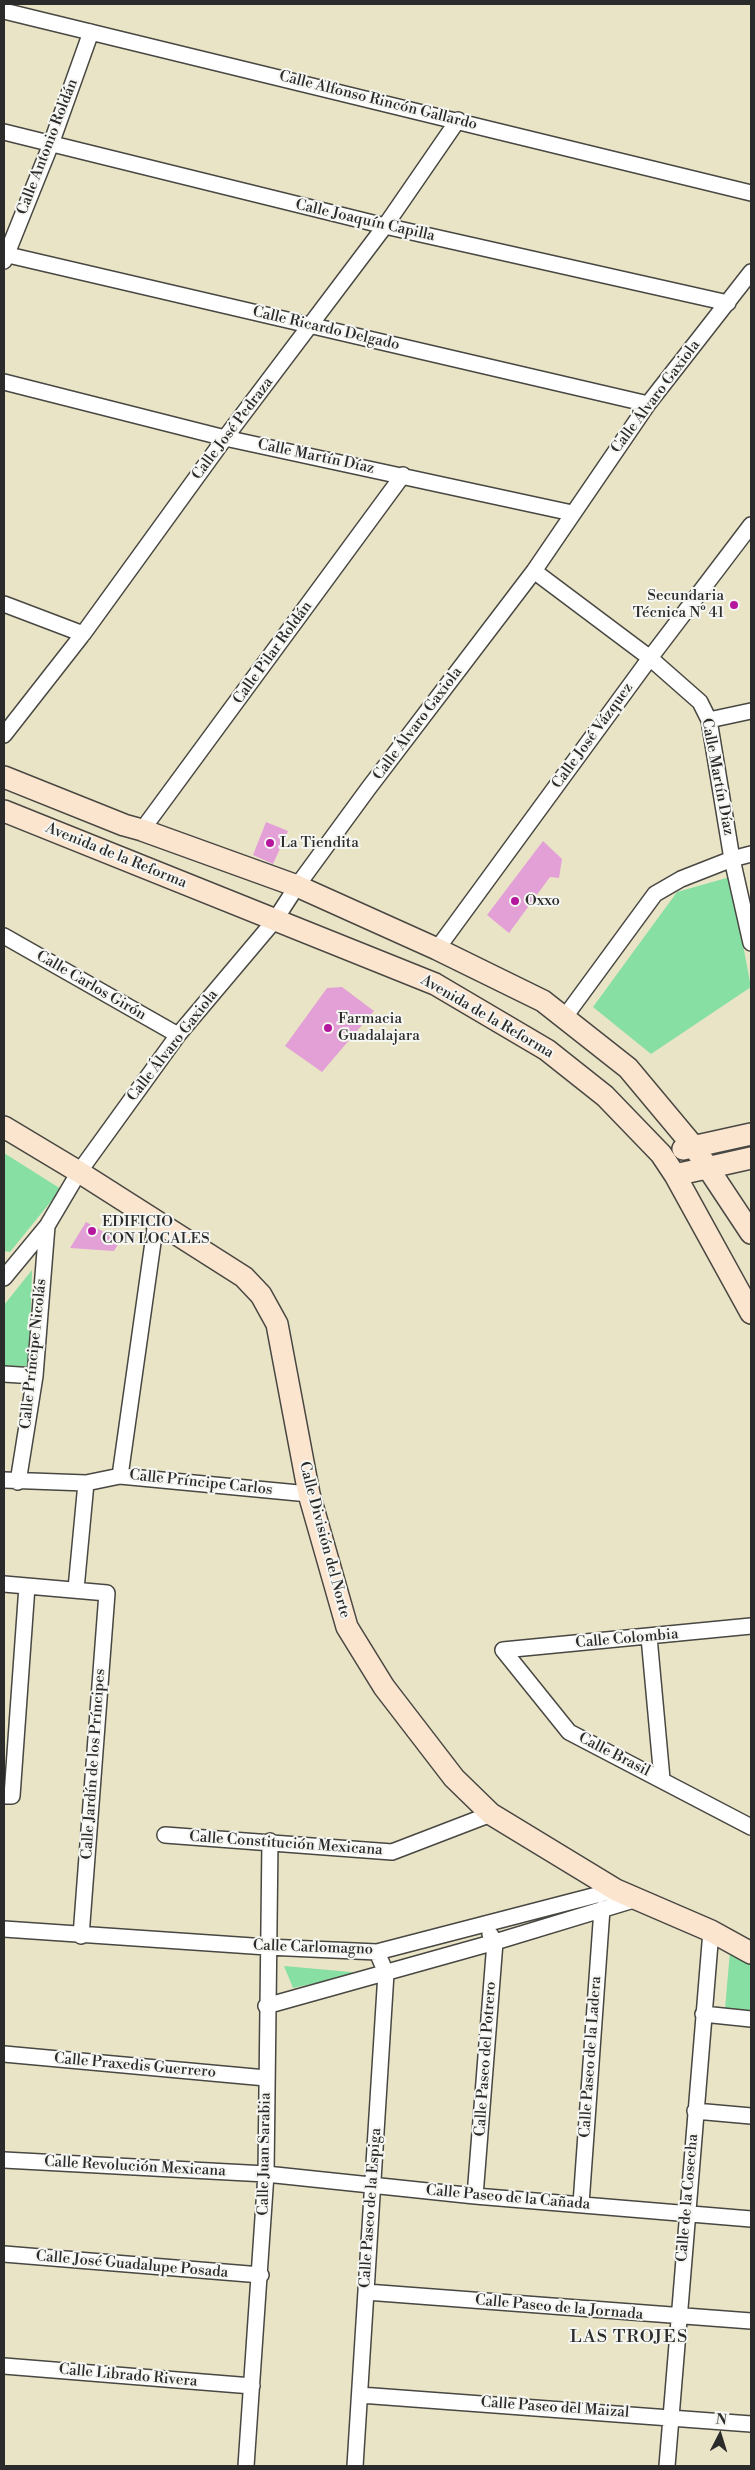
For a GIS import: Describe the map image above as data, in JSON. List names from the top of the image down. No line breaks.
{"streets":{"main road":["Avenida de la Reforma","Calle División del Norte"],"street":["Calle Alfonso Rincón Gallardo","Calle Antonio Roldán","Calle Joaquín Capilla","Calle Ricardo Delgado","Calle Álvaro Gaxiola","Calle José Pedraza","Calle Martín Díaz","Calle Pilar Roldán","Calle José Vázquez","Calle Carlos Girón","Calle Príncipe Nicolás","Calle Príncipe Carlos","Calle Colombia","Calle Brasil","Calle Jardín de los Príncipes","Calle Constitución Mexicana","Calle Carlomagno","Calle Paseo de la Ladera","Calle Paseo del Potrero","Calle Praxedis Guerrero","Calle Juan Sarabia","Calle Revolución Mexicana","Calle Paseo de la Cañada","Calle de la Cosecha","Calle Paseo de la Espiga","Calle José Guadalupe Posada","Calle Paseo de la Jornada","Calle Librado Rivera","Calle Paseo del Maizal"]},"crossings":[["Calle Alfonso Rincón Gallardo","Calle Antonio Roldán"],["Calle Alfonso Rincón Gallardo","Calle José Pedraza"],["Calle Antonio Roldán","Calle Joaquín Capilla"],["Calle Antonio Roldán","Calle Ricardo Delgado"],["Calle Joaquín Capilla","Calle Álvaro Gaxiola"],["Calle Joaquín Capilla","Calle José Pedraza"],["Calle Ricardo Delgado","Calle Álvaro Gaxiola"],["Calle Ricardo Delgado","Calle José Pedraza"],["Calle Álvaro Gaxiola","Calle Martín Díaz"],["Calle Álvaro Gaxiola","Avenida de la Reforma"],["Calle Álvaro Gaxiola","Calle Carlos Girón"],["Calle Álvaro Gaxiola","Calle Príncipe Nicolás"],["Calle Álvaro Gaxiola","Calle División del Norte"],["Calle José Pedraza","Calle Martín Díaz"],["Calle Martín Díaz","Calle Pilar Roldán"],["Calle Martín Díaz","Calle José Vázquez"],["Calle Príncipe Nicolás","Calle Príncipe Carlos"],["Calle Príncipe Carlos","Calle División del Norte"],["Calle División del Norte","Calle Constitución Mexicana"],["Calle División del Norte","Calle Carlomagno"],["Calle División del Norte","Calle de la Cosecha"],["Calle Colombia","Calle Brasil"],["Calle Jardín de los Príncipes","Calle Carlomagno"],["Calle Constitución Mexicana","Calle Juan Sarabia"],["Calle Carlomagno","Calle Paseo de la Ladera"],["Calle Carlomagno","Calle Paseo del Potrero"],["Calle Carlomagno","Calle Juan Sarabia"],["Calle Carlomagno","Calle Paseo de la Espiga"],["Calle Paseo de la Ladera","Calle Paseo de la Cañada"],["Calle Paseo del Potrero","Calle Paseo de la Cañada"],["Calle Praxedis Guerrero","Calle Juan Sarabia"],["Calle Juan Sarabia","Calle Revolución Mexicana"],["Calle Juan Sarabia","Calle Paseo de la Cañada"],["Calle Juan Sarabia","Calle José Guadalupe Posada"],["Calle Juan Sarabia","Calle Librado Rivera"],["Calle Revolución Mexicana","Calle Paseo de la Cañada"],["Calle Paseo de la Cañada","Calle de la Cosecha"],["Calle Paseo de la Cañada","Calle Paseo de la Espiga"],["Calle de la Cosecha","Calle Paseo de la Jornada"],["Calle de la Cosecha","Calle Paseo del Maizal"],["Calle Paseo de la Espiga","Calle Paseo de la Jornada"],["Calle Paseo de la Espiga","Calle Paseo del Maizal"]],"districts":["LAS TROJES"],"places":["Secundaria Técnica Nº 41","La Tiendita","Oxxo","Farmacia Guadalajara","EDIFICIO CON LOCALES"],"north":"top"}
